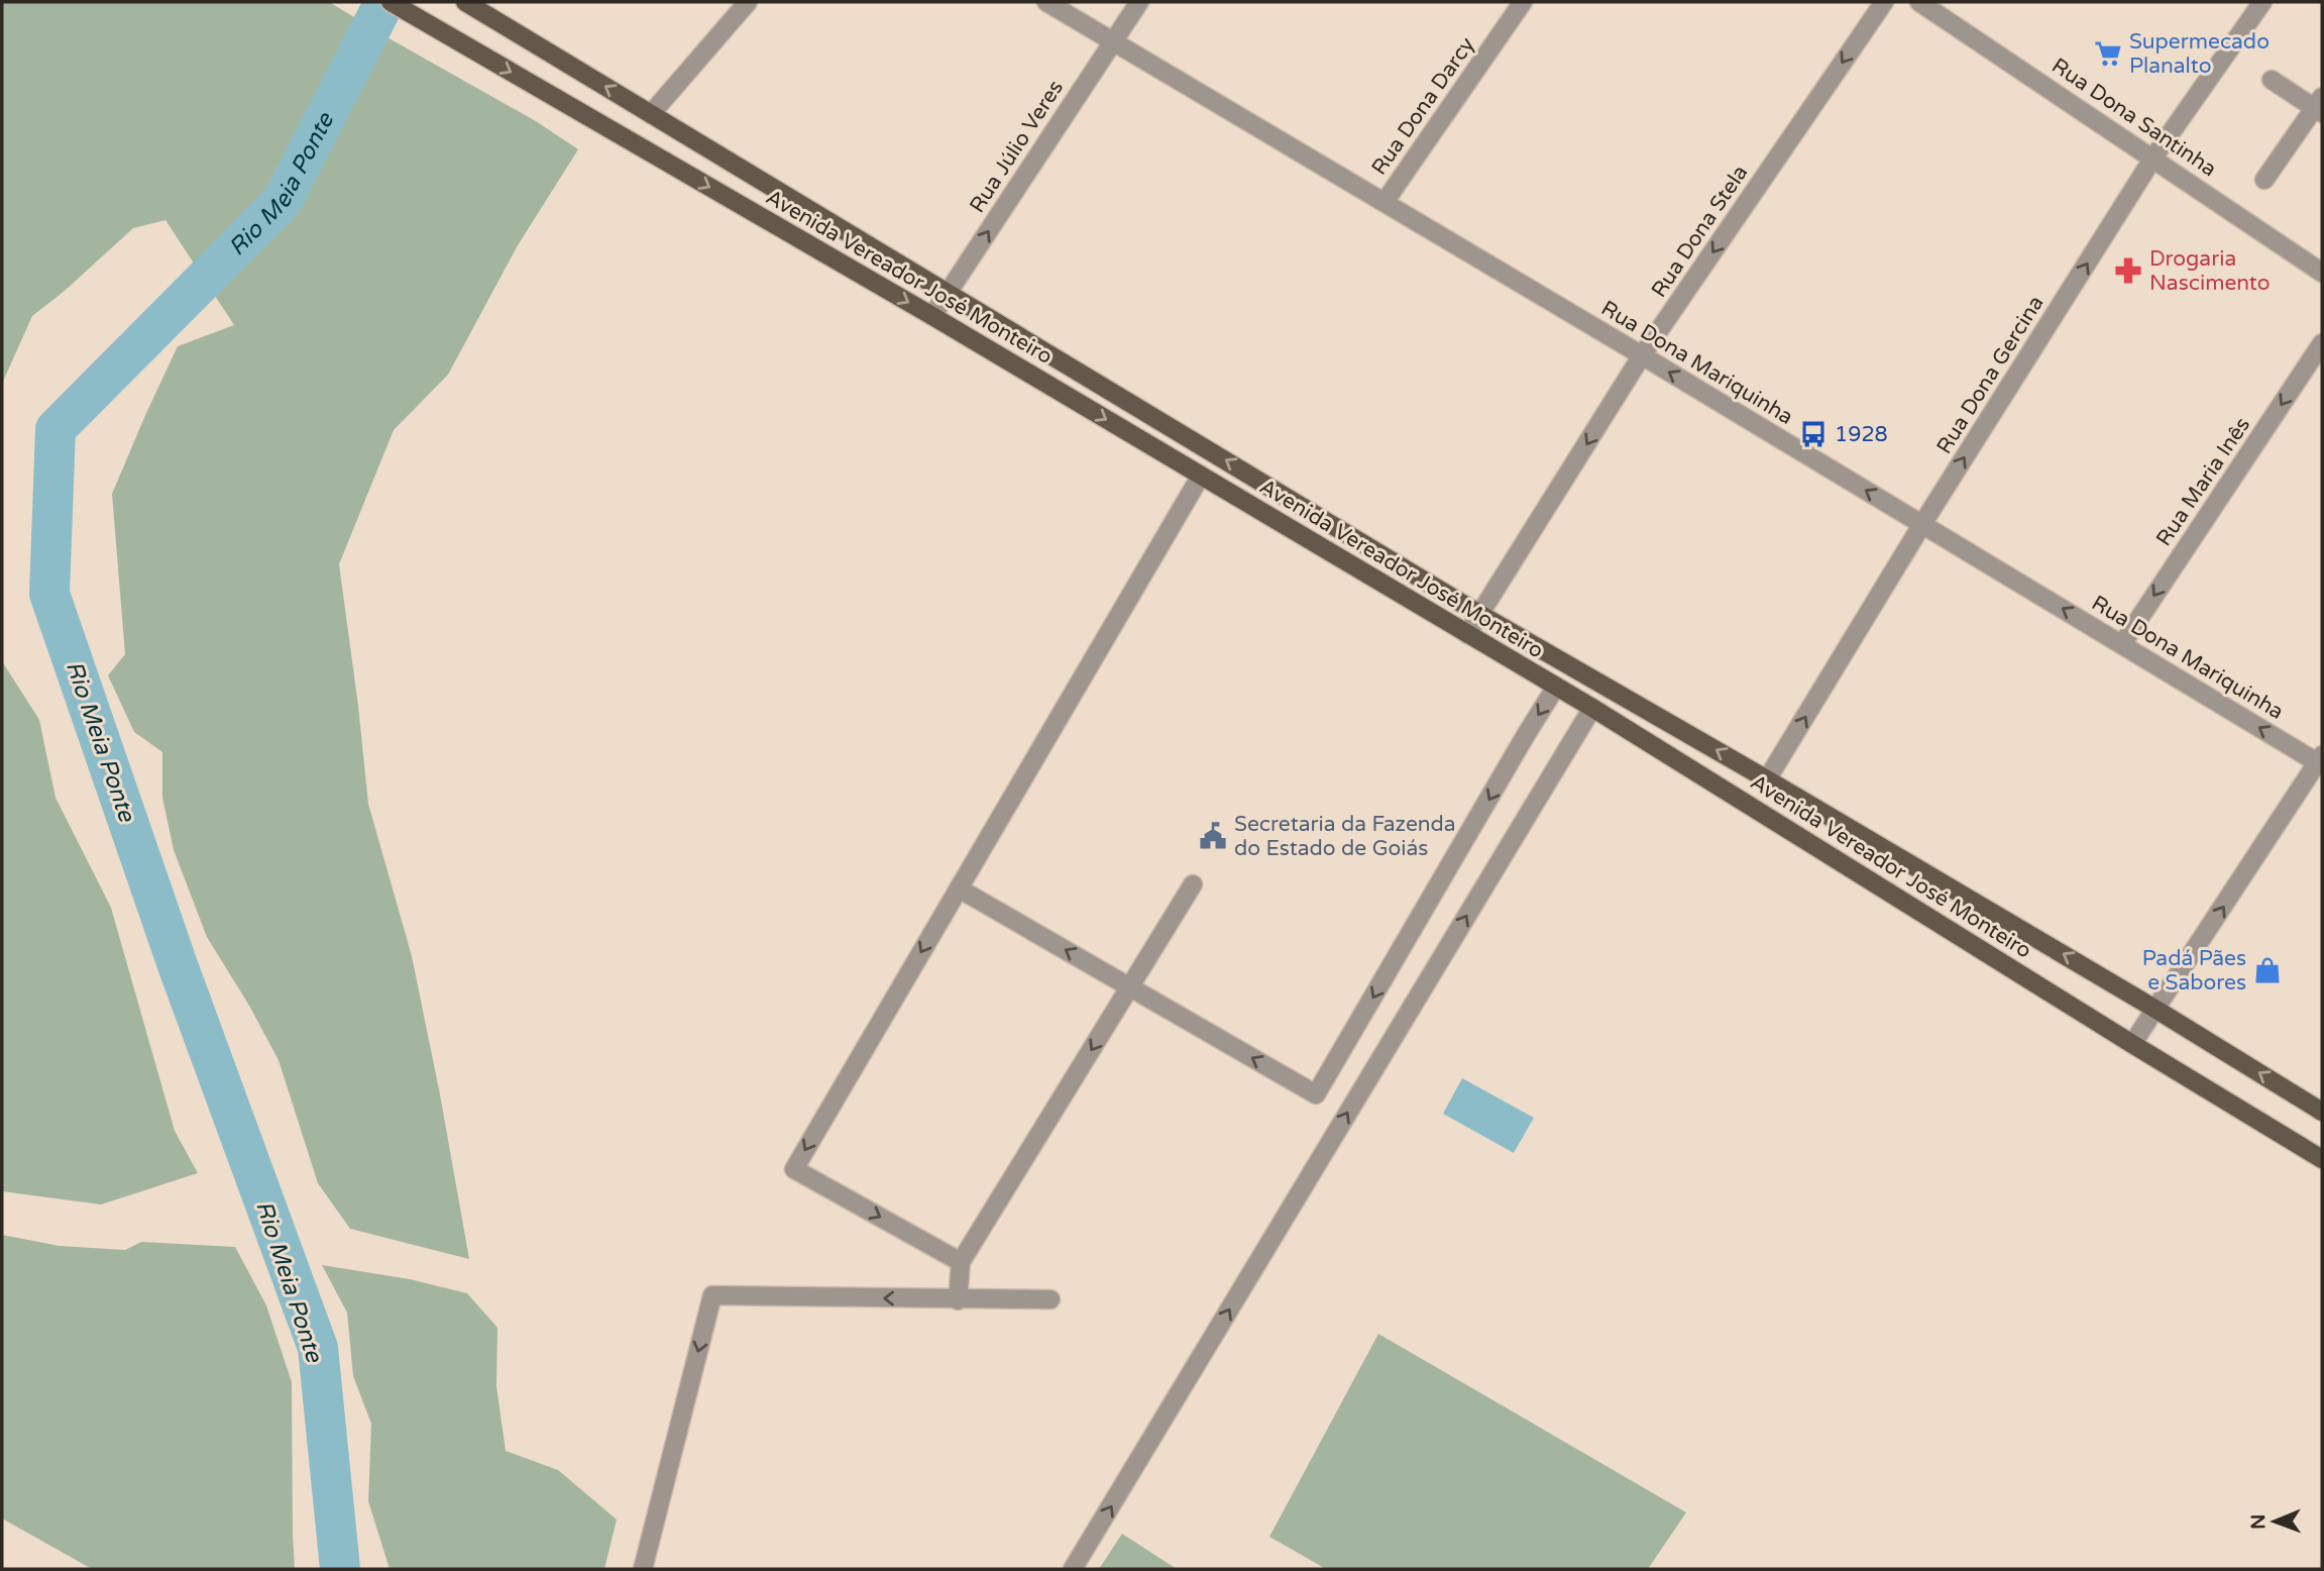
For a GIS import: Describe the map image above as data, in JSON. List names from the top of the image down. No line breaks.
{"streets":{"main road":["Avenida Vereador José Monteiro"],"street":["Rua Dona Darcy","Rua Dona Santinha","Rua Júlio Veres","Rua Dona Stela","Rua Dona Mariquinha","Rua Dona Gercina","Rua Maria Inês"]},"crossings":[["Rua Dona Darcy","Rua Dona Mariquinha"],["Rua Dona Santinha","Rua Dona Gercina"],["Rua Júlio Veres","Avenida Vereador José Monteiro"],["Rua Júlio Veres","Rua Dona Mariquinha"],["Rua Dona Stela","Avenida Vereador José Monteiro"],["Rua Dona Stela","Rua Dona Mariquinha"],["Avenida Vereador José Monteiro","Rua Dona Gercina"],["Rua Dona Mariquinha","Rua Dona Gercina"],["Rua Dona Mariquinha","Rua Maria Inês"]],"one_way":["Rua Júlio Veres","Rua Dona Stela","Rua Dona Mariquinha","Rua Dona Gercina","Rua Maria Inês"],"water":["Rio Meia Ponte"],"places":{"supermarket":["Supermecado Planalto"],"pharmacy":["Drogaria Nascimento"],"bus stop":["1928"],"public building":["Secretaria da Fazenda do Estado de Goiás"],"shop":["Padá Pães e Sabores"]},"north":"left"}
